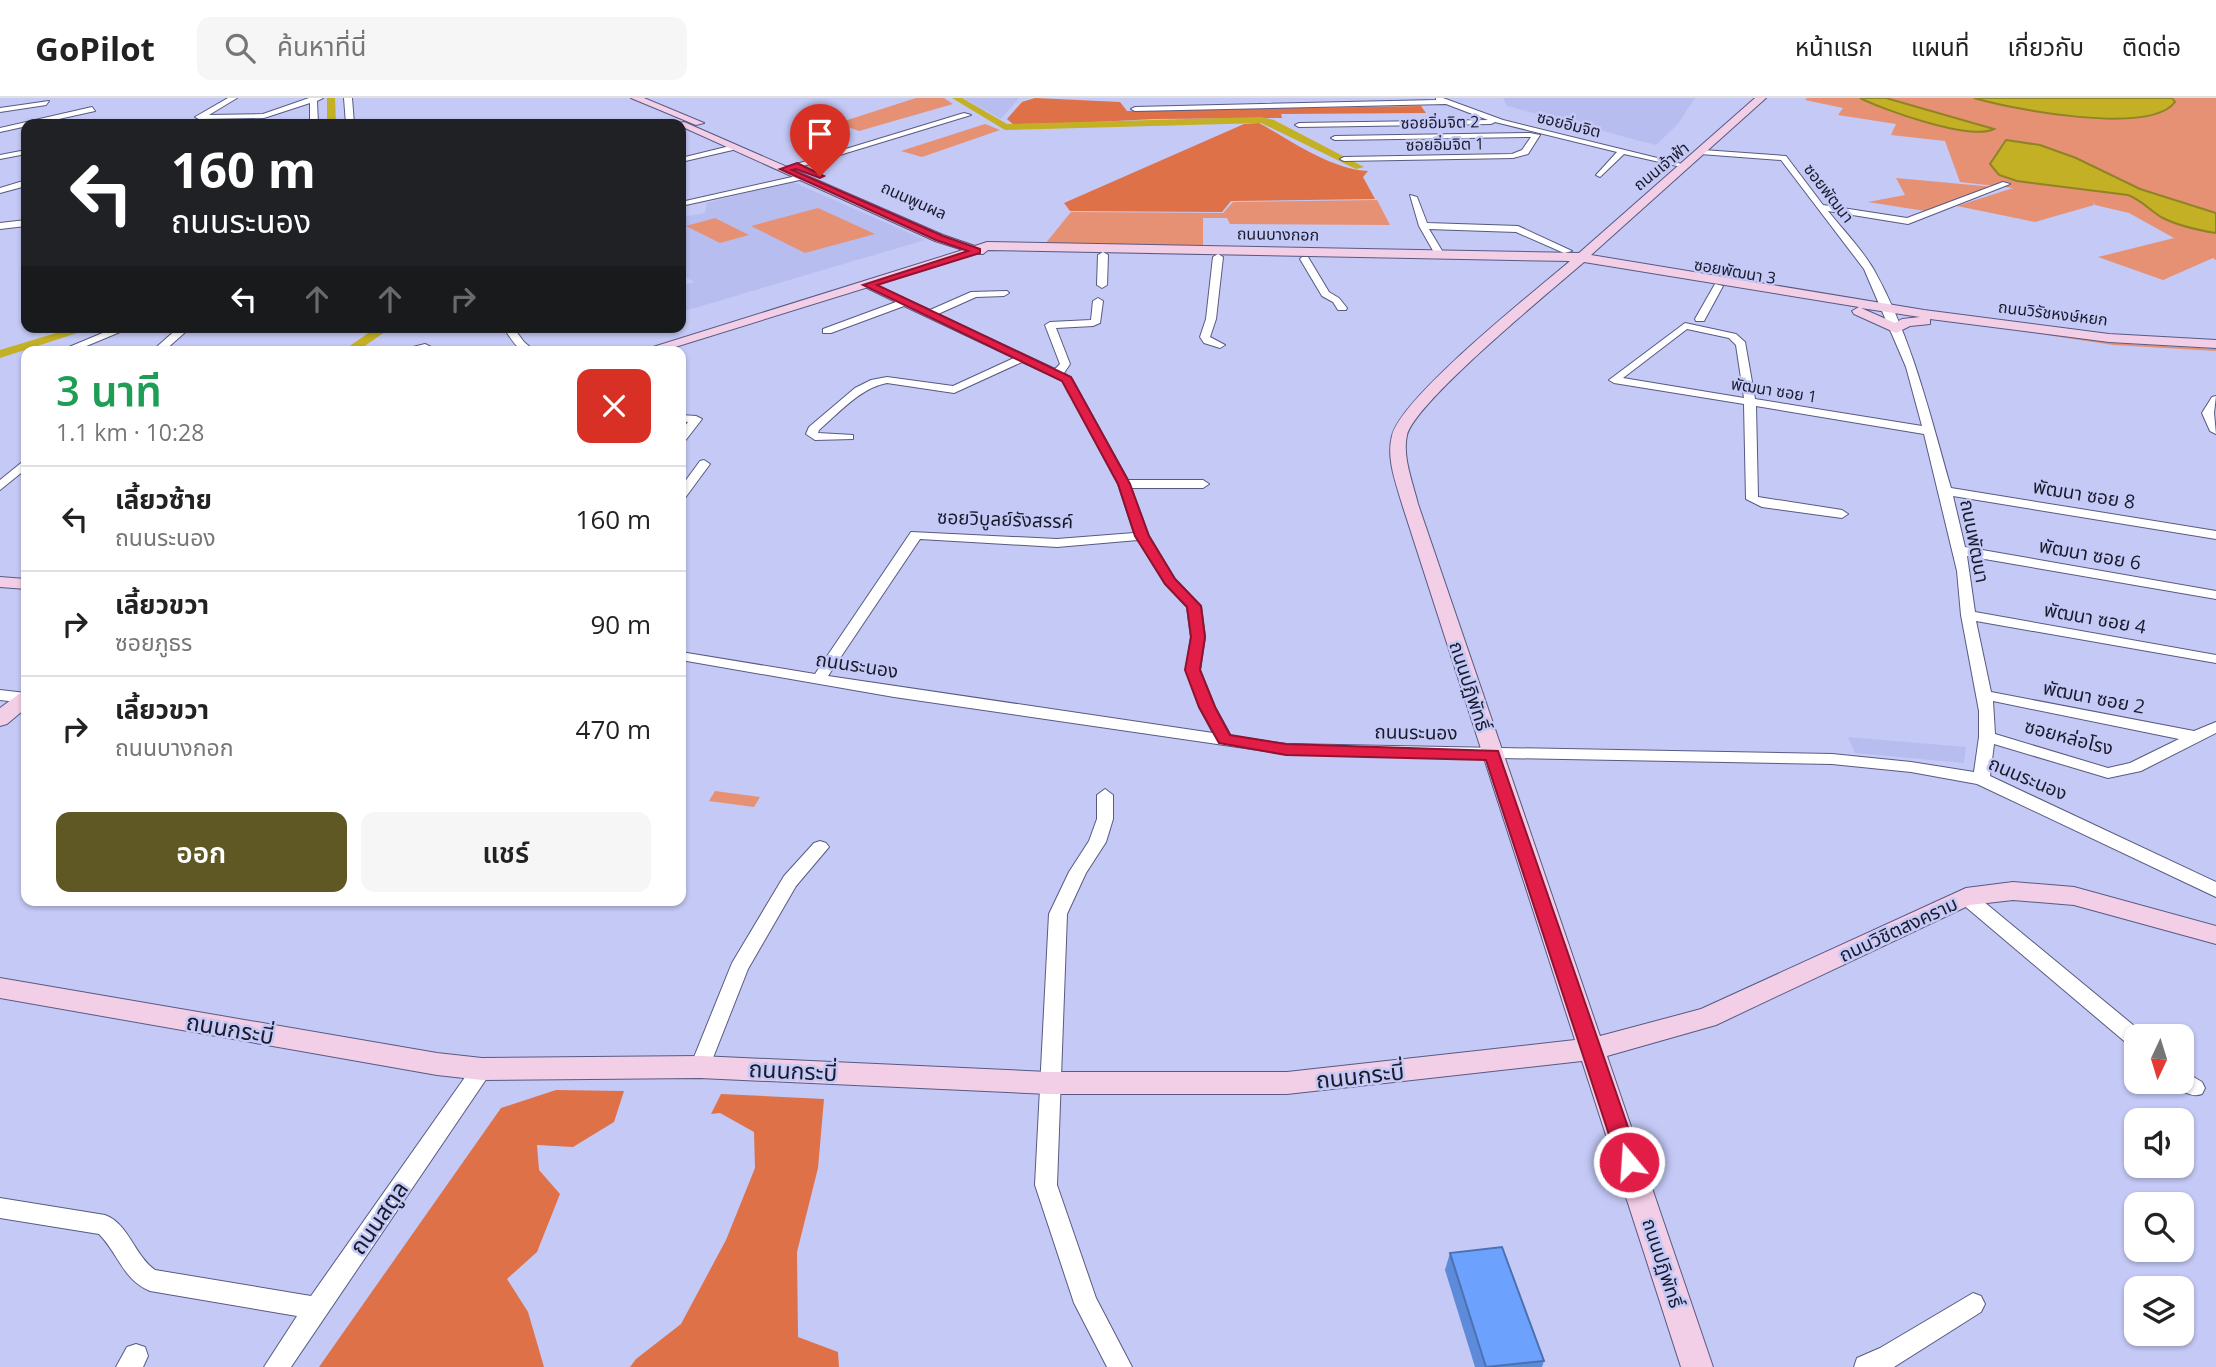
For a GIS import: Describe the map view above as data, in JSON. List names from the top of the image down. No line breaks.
{"streets":{"main road":["ถนนเจ้าฟ้า","ถนนพูนผล","ถนนบางกอก","ซอยพัฒนา 3","ถนนวิรัชหงษ์หยก","ถนนปฏิพัทธิ์","ถนนวิชิตสงคราม","ถนนกระบี่"],"street":["ซอยอิ่มจิต 2","ซอยอิ่มจิต","ซอยอิ่มจิต 1","ซอยพัฒนา","พัฒนา ซอย 1","พัฒนา ซอย 8","ซอยวิบูลย์รังสรรค์","ถนนพัฒนา","พัฒนา ซอย 6","พัฒนา ซอย 4","ถนนระนอง","พัฒนา ซอย 2","ซอยหล่อโรง","ถนนสตูล"]},"crossings":[["ซอยอิ่มจิต 2","ซอยอิ่มจิต"],["ซอยอิ่มจิต 2","ซอยอิ่มจิต 1"],["ซอยอิ่มจิต","ถนนเจ้าฟ้า"],["ถนนเจ้าฟ้า","ซอยพัฒนา"],["ถนนเจ้าฟ้า","ถนนบางกอก"],["ถนนเจ้าฟ้า","ซอยพัฒนา 3"],["ถนนเจ้าฟ้า","ถนนปฏิพัทธิ์"],["ซอยพัฒนา","ซอยพัฒนา 3"],["ซอยพัฒนา","ถนนวิรัชหงษ์หยก"],["ซอยพัฒนา","ถนนพัฒนา"],["ถนนพูนผล","ถนนบางกอก"],["ถนนบางกอก","ซอยพัฒนา 3"],["ถนนบางกอก","ถนนปฏิพัทธิ์"],["ซอยพัฒนา 3","ถนนวิรัชหงษ์หยก"],["ซอยพัฒนา 3","ถนนพัฒนา"],["ซอยพัฒนา 3","ถนนปฏิพัทธิ์"],["ถนนวิรัชหงษ์หยก","ถนนพัฒนา"],["พัฒนา ซอย 1","ถนนพัฒนา"],["พัฒนา ซอย 8","ถนนพัฒนา"],["ซอยวิบูลย์รังสรรค์","ถนนระนอง"],["ถนนพัฒนา","พัฒนา ซอย 6"],["ถนนพัฒนา","พัฒนา ซอย 4"],["ถนนพัฒนา","ถนนระนอง"],["ถนนพัฒนา","พัฒนา ซอย 2"],["ถนนพัฒนา","ซอยหล่อโรง"],["ถนนระนอง","ถนนปฏิพัทธิ์"],["ถนนปฏิพัทธิ์","ถนนวิชิตสงคราม"],["ถนนปฏิพัทธิ์","ถนนกระบี่"],["พัฒนา ซอย 2","ซอยหล่อโรง"],["ถนนวิชิตสงคราม","ถนนกระบี่"],["ถนนกระบี่","ถนนสตูล"]],"north":"bottom","page":{"header":"GoPilot","search":"ค้นหาที่นี่","nav":["หน้าแรก","แผนที่","เกี่ยวกับ","ติดต่อ"],"turn":["160 m","ถนนระนอง"],"heading":["3 นาที","1.1 km · 10:28"],"list":[{"name":"เลี้ยวซ้าย","note":"ถนนระนอง","value":"160 m"},{"name":"เลี้ยวขวา","note":"ซอยภูธร","value":"90 m"},{"name":"เลี้ยวขวา","note":"ถนนบางกอก","value":"470 m"}],"buttons":["ออก","แชร์"]}}
